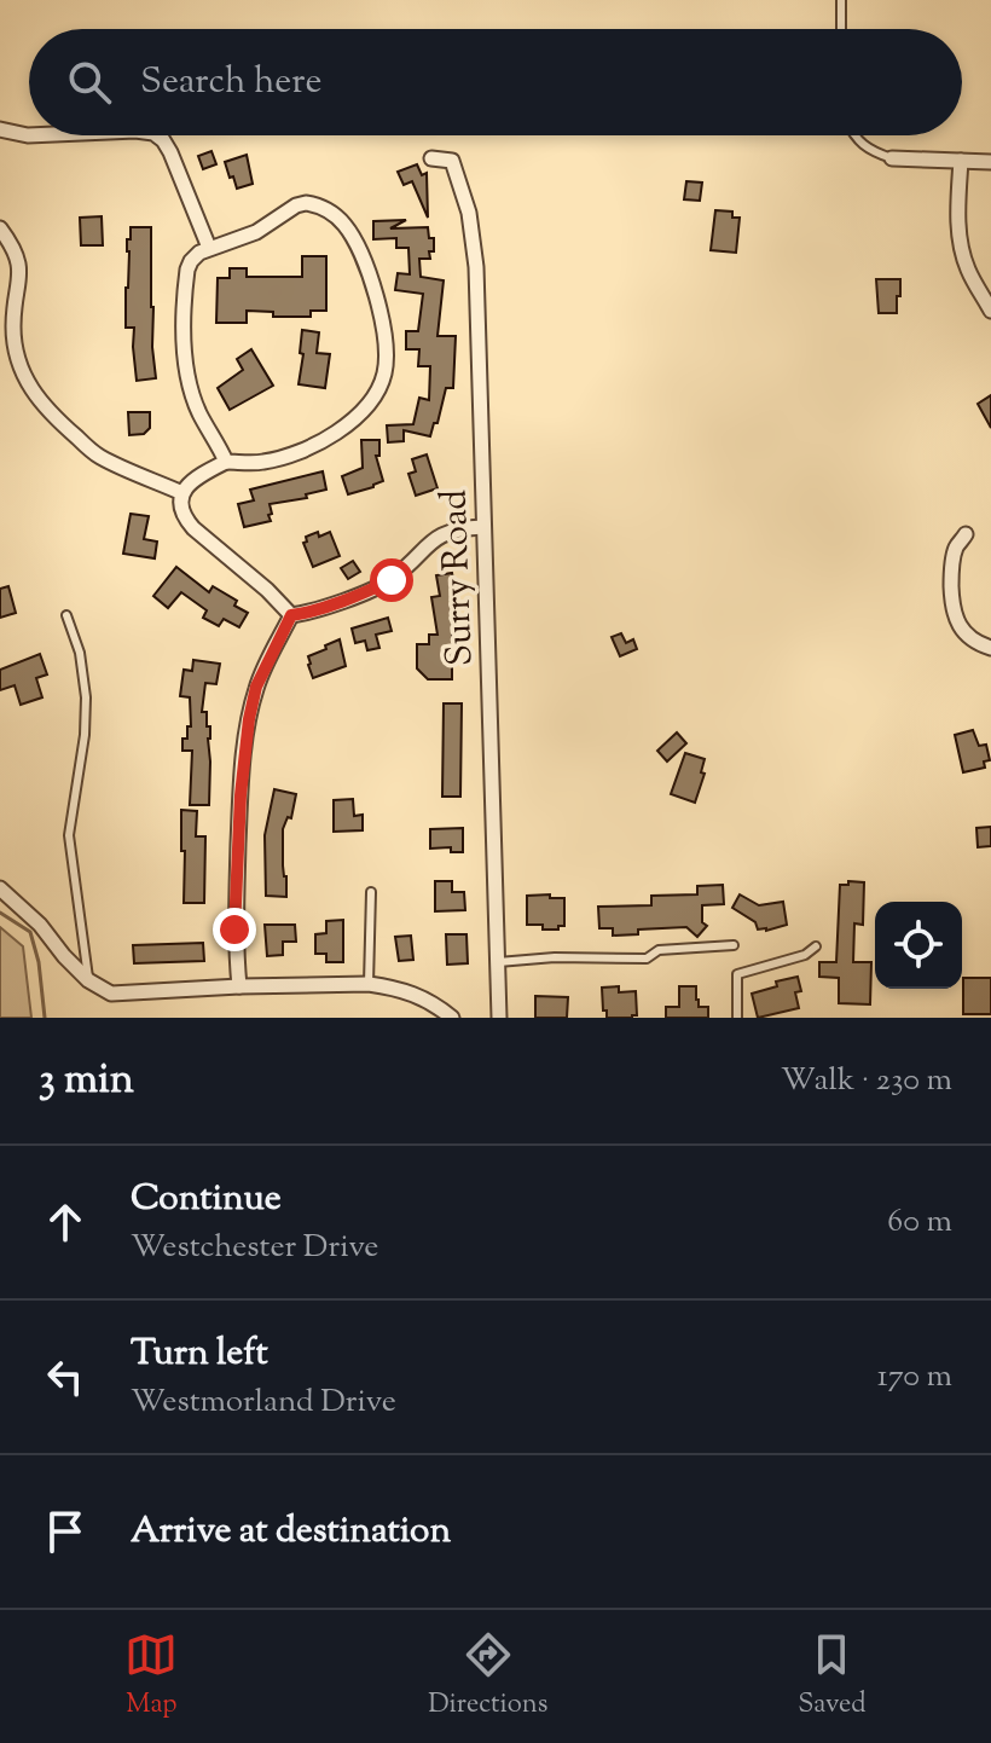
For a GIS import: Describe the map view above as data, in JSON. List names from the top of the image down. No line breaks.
{"streets":{"street":["Surry Road"]},"page":{"search":"Search here","heading":["3 min","Walk · 230 m"],"list":[["Continue","Westchester Drive","60 m"],["Turn left","Westmorland Drive","170 m"],"Arrive at destination"],"nav":["Map","Directions","Saved"]}}
